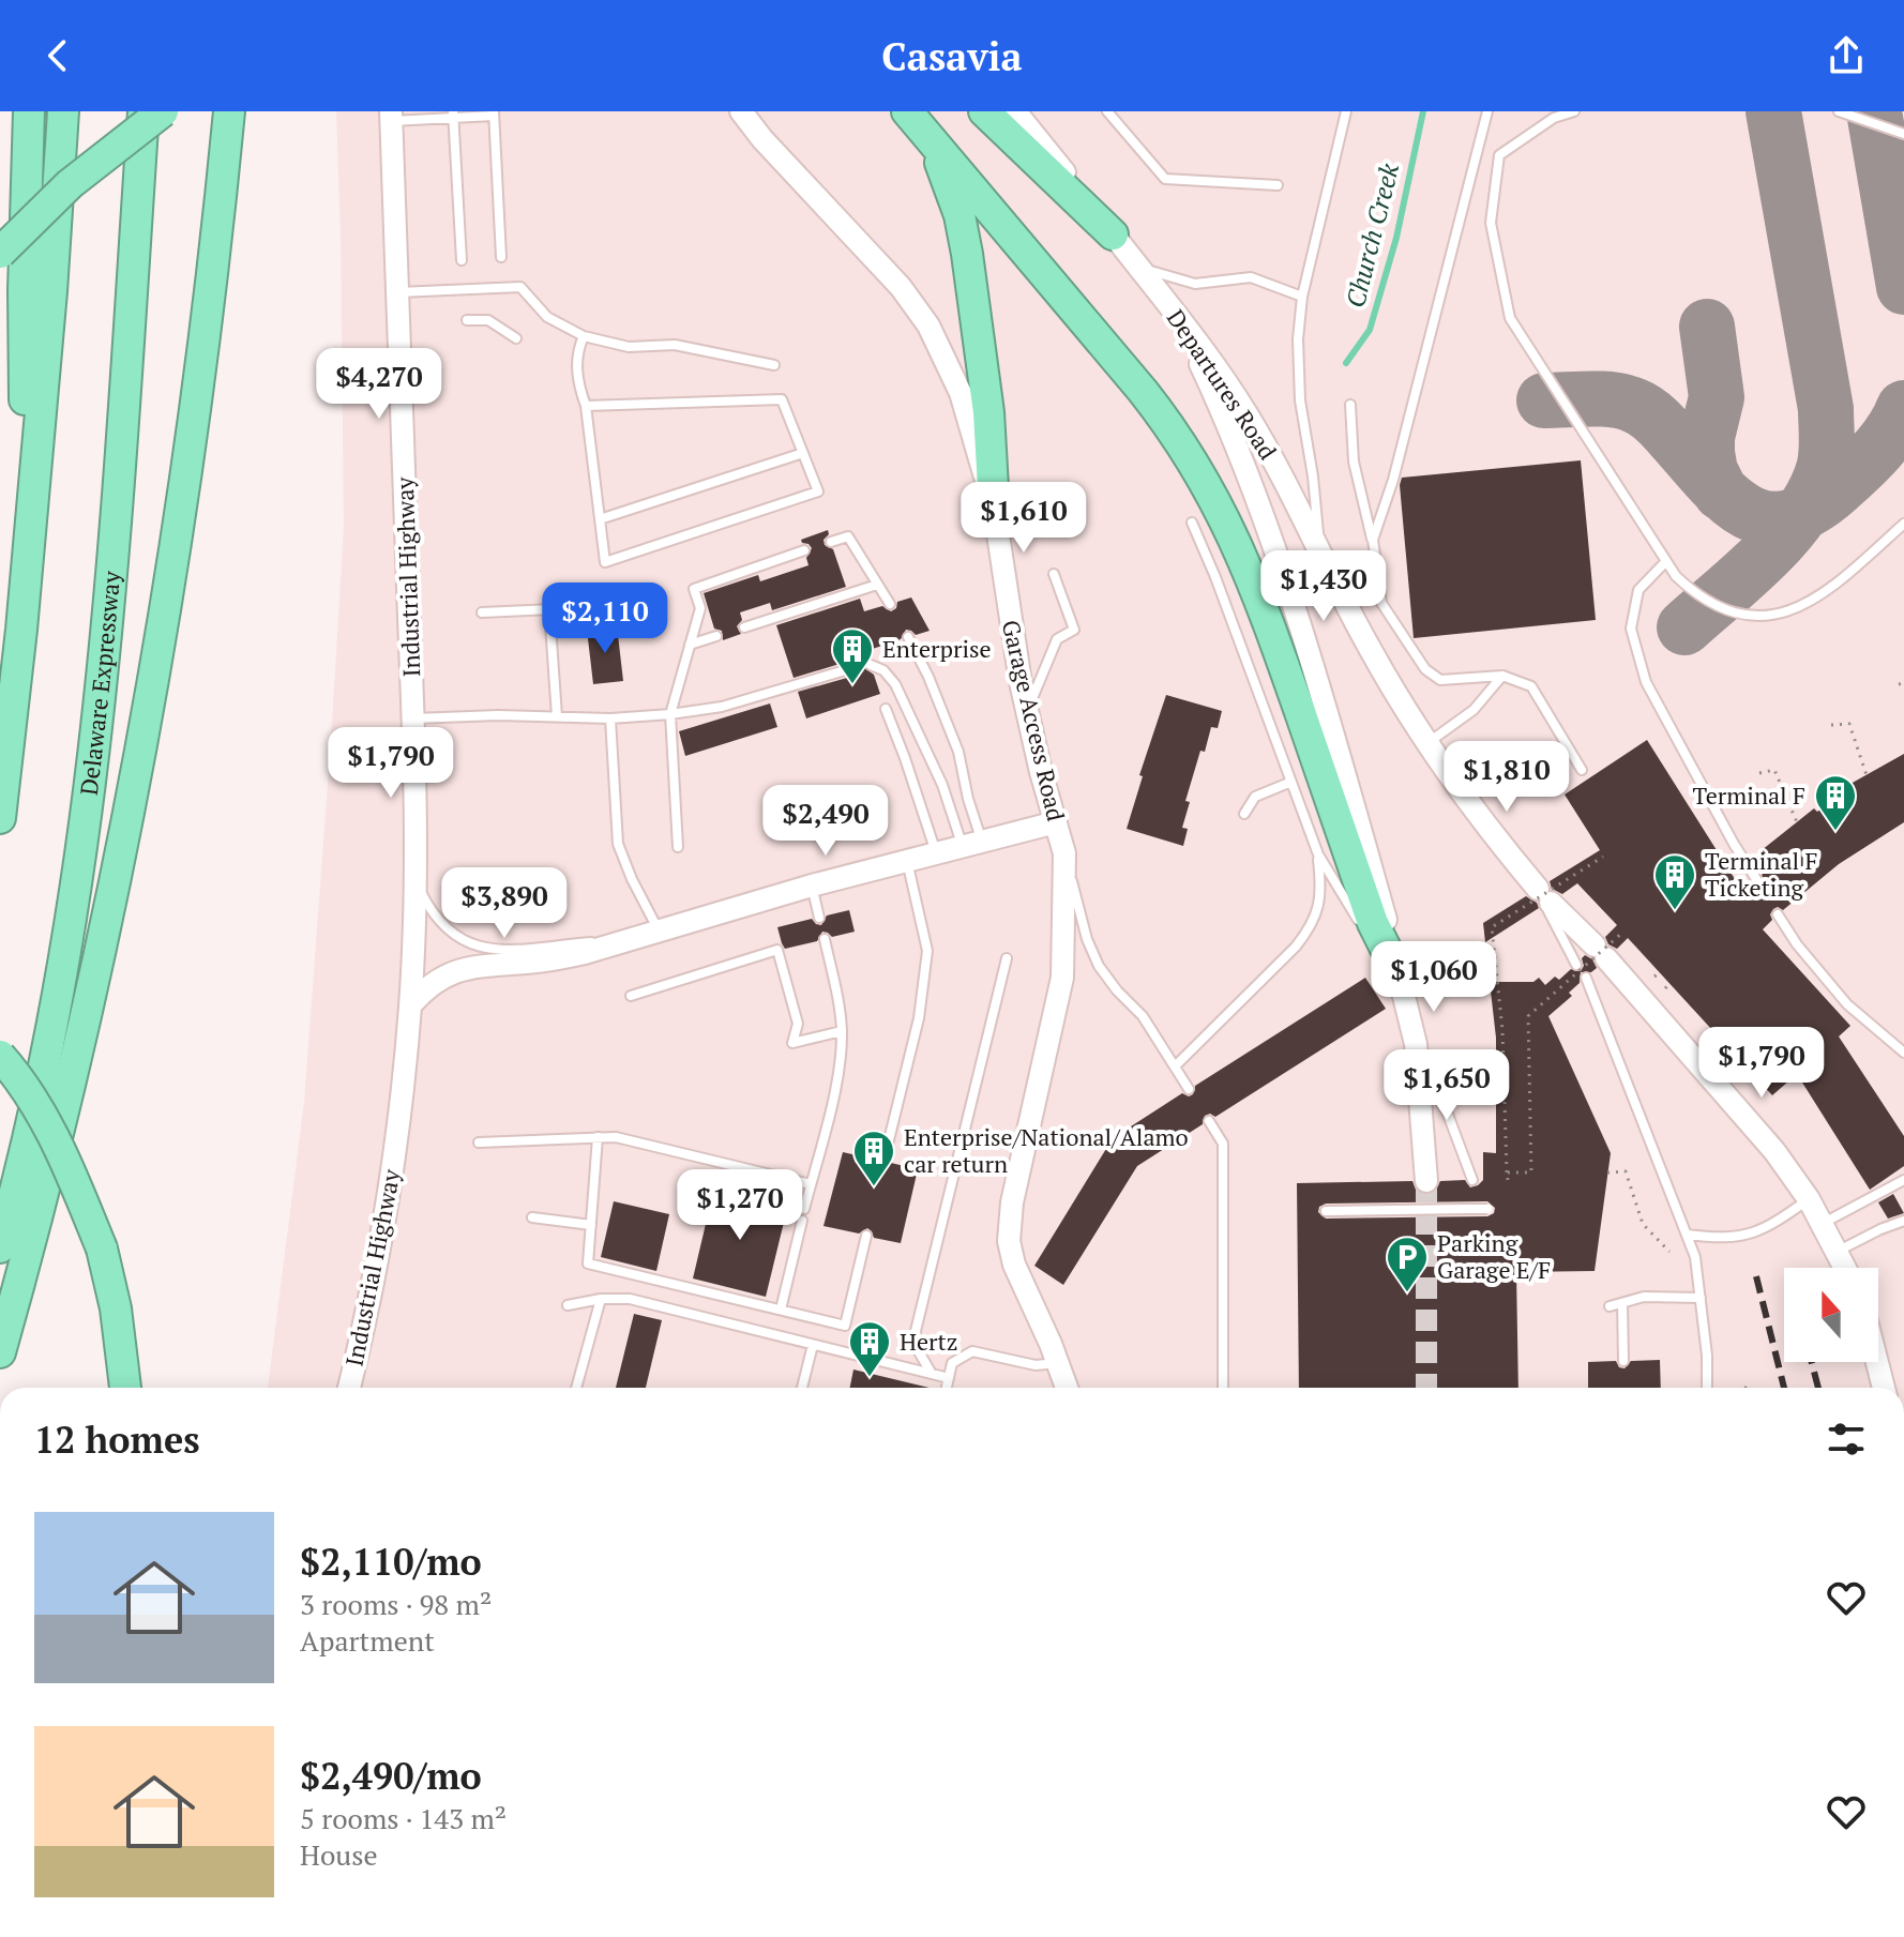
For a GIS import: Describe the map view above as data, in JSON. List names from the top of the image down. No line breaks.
{"streets":{"highway":["Delaware Expressway"],"street":["Departures Road","Industrial Highway","Garage Access Road"]},"water":["Church Creek"],"places":{"building":["Enterprise","Terminal F","Terminal F Ticketing","Enterprise/National/Alamo car return","Hertz"],"parking":["Parking Garage E/F"]},"north":"top","page":{"header":"Casavia","price":["$4,270","$1,610","$1,430","$2,110","$1,790","$1,810","$2,490","$3,890","$1,060","$1,790","$1,650","$1,270"],"heading":"12 homes","list":[{"name":"$2,110/mo","note":"3 rooms · 98 m² · Apartment"},{"name":"$2,490/mo","note":"5 rooms · 143 m² · House"}]}}
